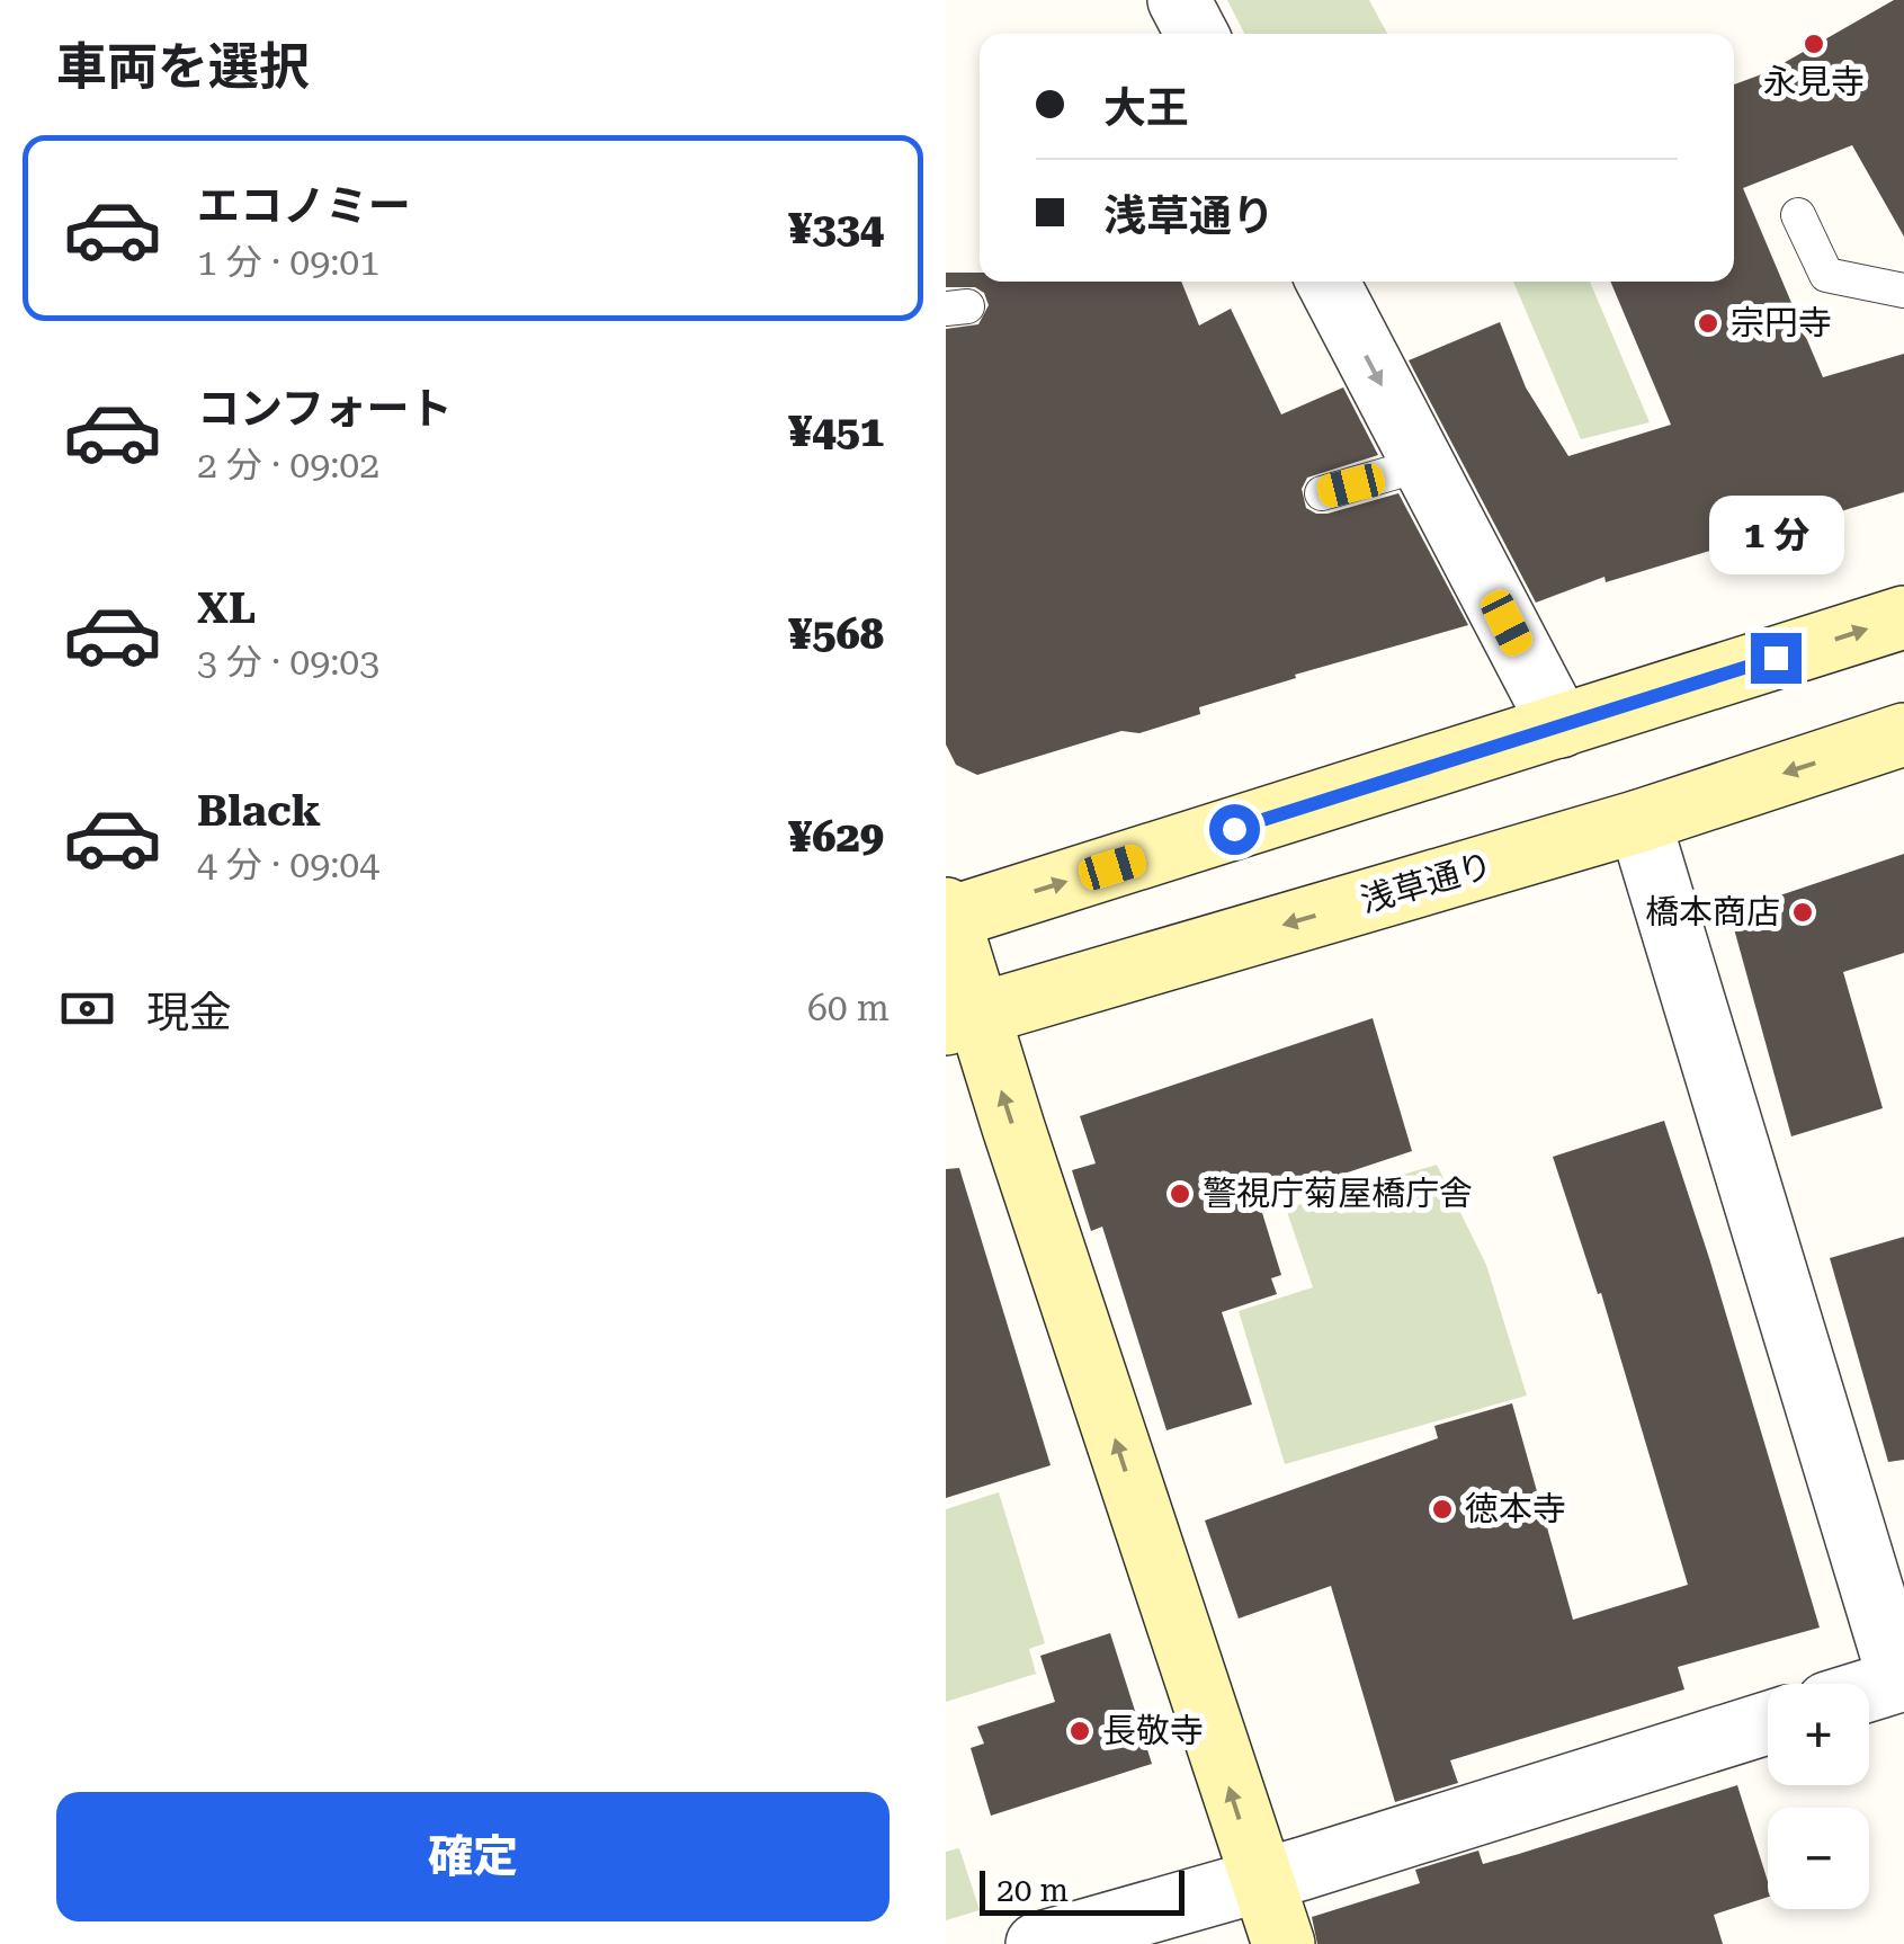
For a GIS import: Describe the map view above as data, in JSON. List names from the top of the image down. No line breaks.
{"streets":{"main road":["浅草通り"]},"places":["永見寺","宗円寺","橋本商店","警視庁菊屋橋庁舎","徳本寺","長敬寺"],"scale_bar":"20 m","page":{"heading":"車両を選択","banner":["大王","浅草通り"],"list":[{"name":"エコノミー","note":"1 分 · 09:01","value":"¥334"},{"name":"コンフォート","note":"2 分 · 09:02","value":"¥451"},{"name":"XL","note":"3 分 · 09:03","value":"¥568"},{"name":"Black","note":"4 分 · 09:04","value":"¥629"}],"bubble":"1 分","pay":["現金","60 m"],"map_buttons":["+","−"],"buttons":"確定","scale":"20 m"}}
